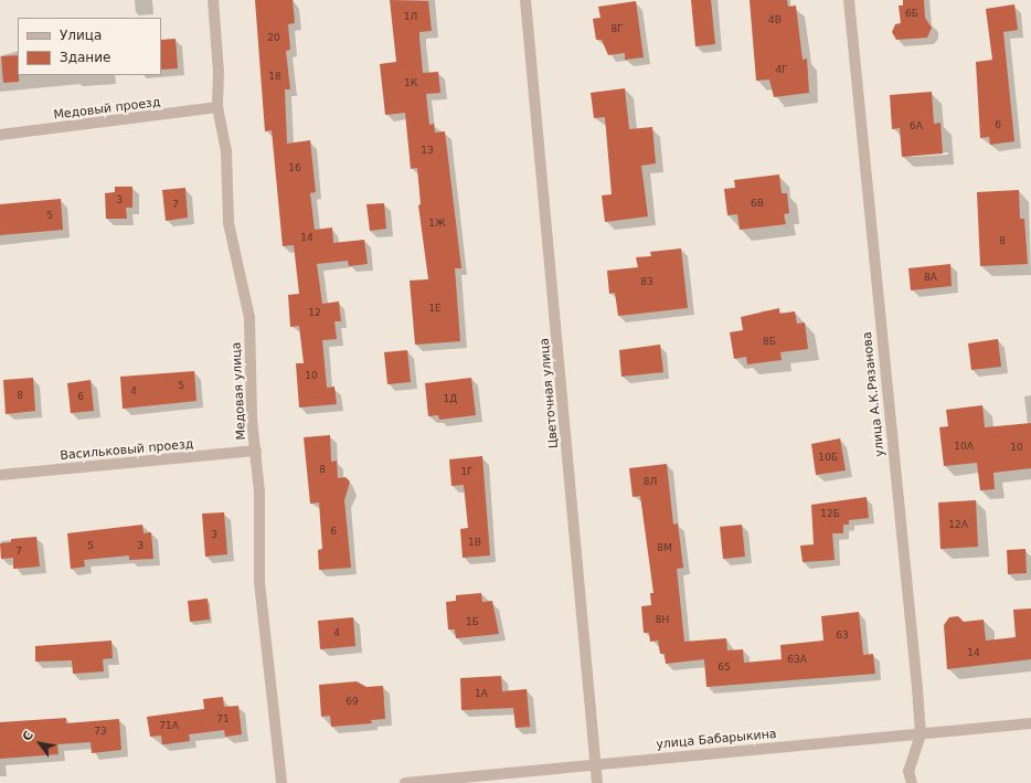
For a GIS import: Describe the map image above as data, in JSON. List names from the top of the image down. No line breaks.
{"streets":{"street":["Медовый проезд","Медовая улица","Цветочная улица","улица А.К.Рязанова","Васильковый проезд","улица Бабарыкина"]},"crossings":[["Медовый проезд","Медовая улица"],["Медовая улица","Васильковый проезд"],["Цветочная улица","улица Бабарыкина"],["улица А.К.Рязанова","улица Бабарыкина"]],"house_numbers":["6Б","1Л","4В","8Г","20","4Г","18","1К","6","6А","1З","16","3","6В","7","5","1Ж","14","8","8А","8З","1Е","12","8Б","10","5","4","8","6","1Д","10А","10","10Б","8","1Г","8Л","12Б","12А","6","3","1В","5","3","8М","7","8Н","1Б","4","63","14","63А","65","1А","69","71","71А","73"],"legend":["Улица","Здание"],"north":"top left"}
